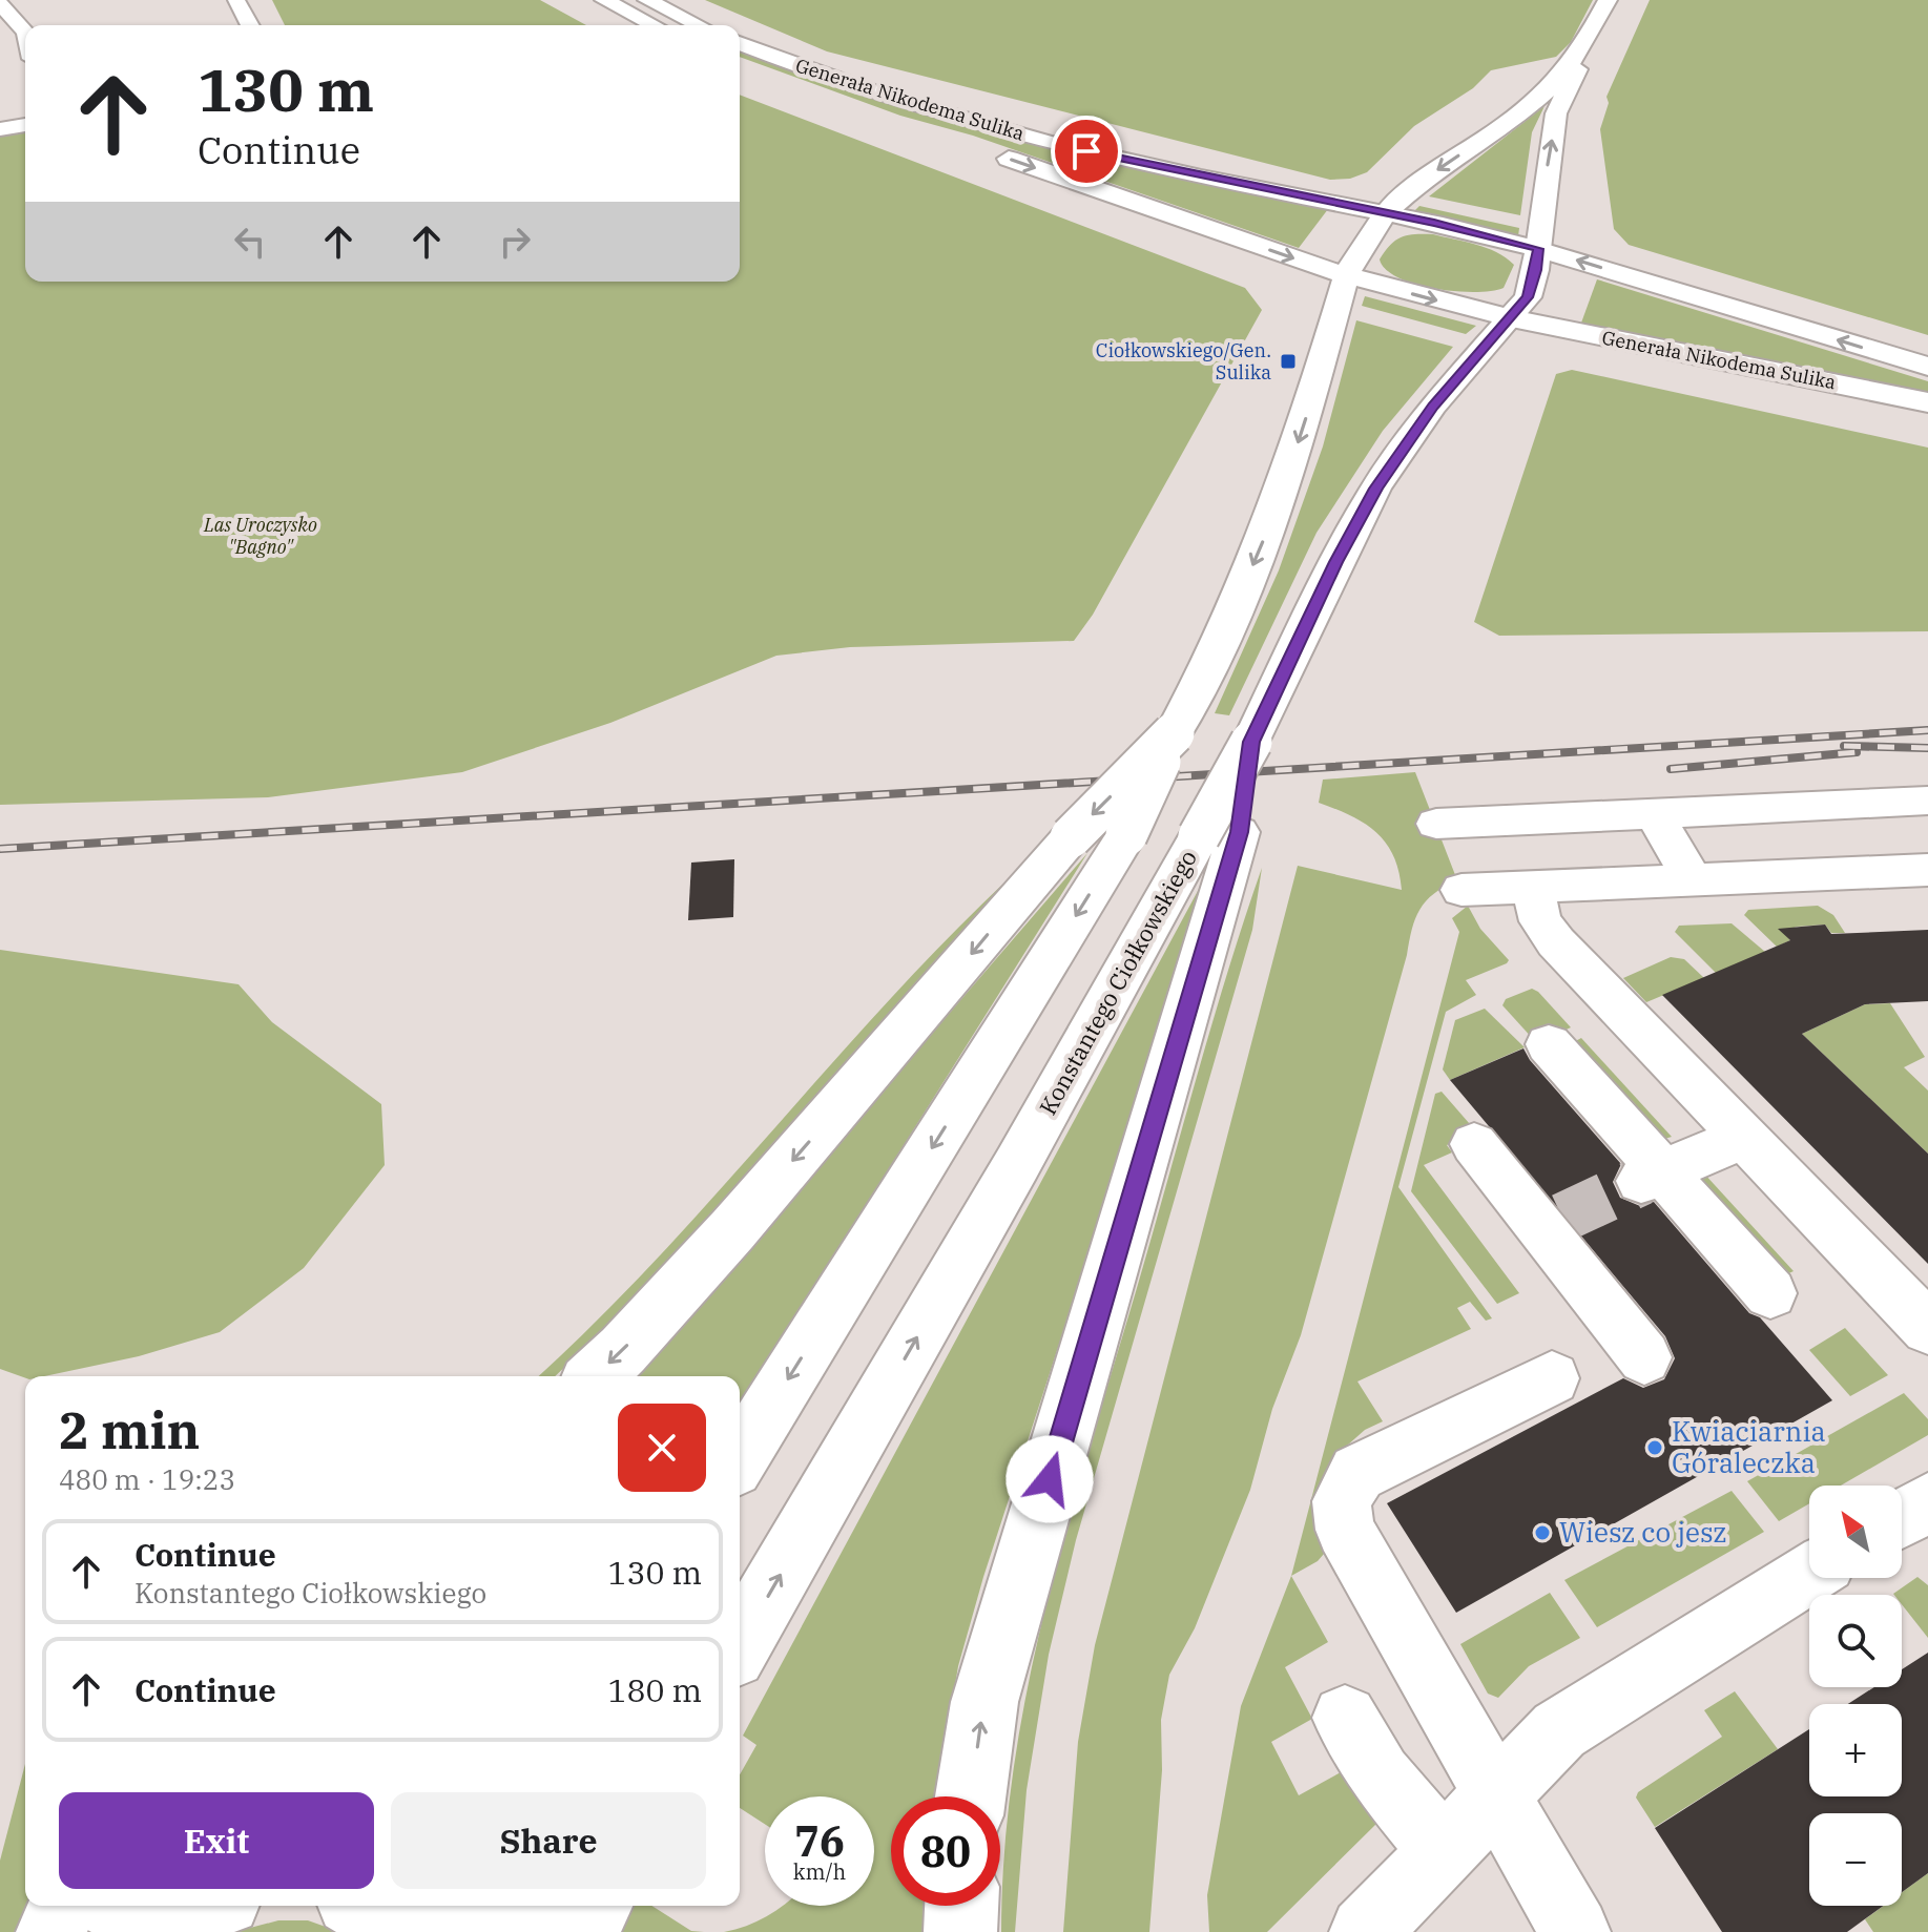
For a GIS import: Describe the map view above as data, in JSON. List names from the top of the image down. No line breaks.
{"streets":{"main road":["Generała Nikodema Sulika","Konstantego Ciołkowskiego"]},"crossings":[["Generała Nikodema Sulika","Konstantego Ciołkowskiego"]],"parks":["Las Uroczysko \"Bagno\""],"places":{"transit":["Ciołkowskiego/Gen. Sulika"],"other":["Kwiaciarnia Góraleczka","Wiesz co jesz"]},"north":"top left","page":{"turn":["130 m","Continue"],"heading":["2 min","480 m · 19:23"],"map_buttons":["+","−"],"list":[{"name":"Continue","note":"Konstantego Ciołkowskiego","value":"130 m"},{"name":"Continue","value":"180 m"}],"buttons":["Exit","Share"],"speed":"76 km/h","limit":"80"}}
